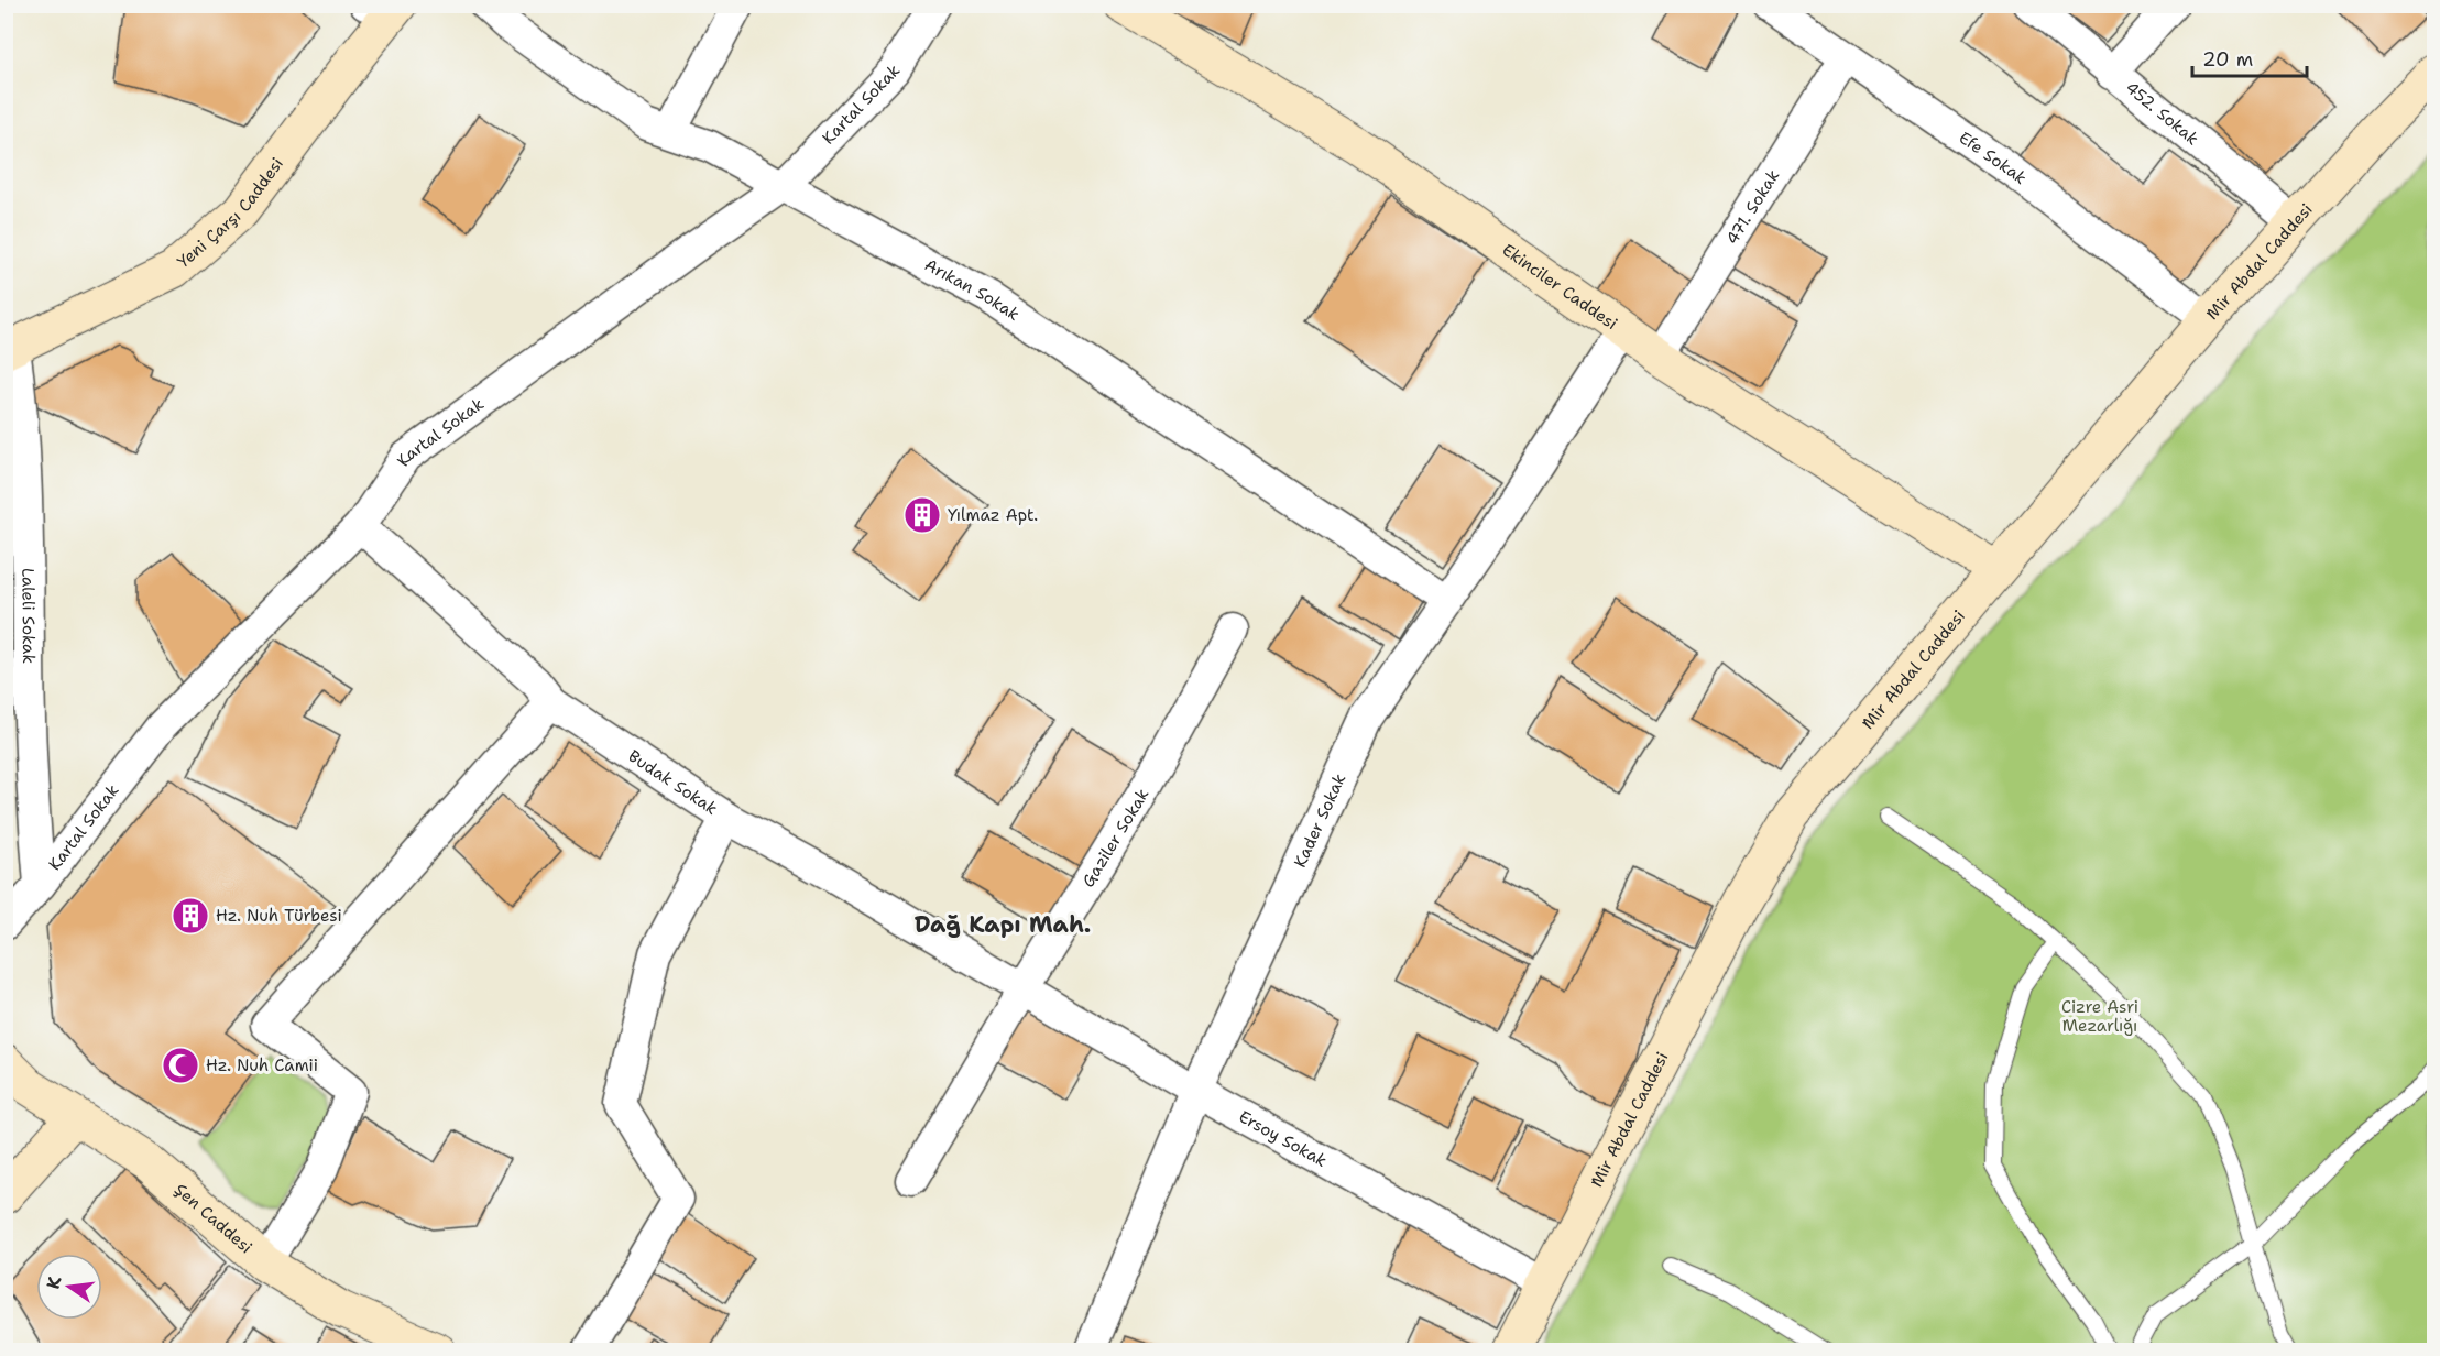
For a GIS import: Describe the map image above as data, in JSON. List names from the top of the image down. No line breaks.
{"streets":{"street":["Kartal Sokak","452. Sokak","Efe Sokak","471. Sokak","Yeni Çarşı Caddesi","Mir Abdal Caddesi","Ekinciler Caddesi","Arıkan Sokak","Laleli Sokak","Budak Sokak","Kader Sokak","Gaziler Sokak","Ersoy Sokak","Şen Caddesi"]},"crossings":[["Kartal Sokak","Arıkan Sokak"],["Kartal Sokak","Laleli Sokak"],["Kartal Sokak","Budak Sokak"],["452. Sokak","Mir Abdal Caddesi"],["Efe Sokak","471. Sokak"],["Efe Sokak","Mir Abdal Caddesi"],["471. Sokak","Ekinciler Caddesi"],["Yeni Çarşı Caddesi","Laleli Sokak"],["Mir Abdal Caddesi","Ekinciler Caddesi"],["Mir Abdal Caddesi","Ersoy Sokak"],["Ekinciler Caddesi","Kader Sokak"],["Arıkan Sokak","Kader Sokak"],["Budak Sokak","Gaziler Sokak"],["Budak Sokak","Ersoy Sokak"],["Kader Sokak","Ersoy Sokak"],["Gaziler Sokak","Ersoy Sokak"]],"districts":["Dağ Kapı Mah."],"parks":["Cizre Asri Mezarlığı"],"places":{"building":["Yılmaz Apt.","Hz. Nuh Türbesi"],"mosque":["Hz. Nuh Camii"]},"scale_bar":"20 m","north":"left"}
